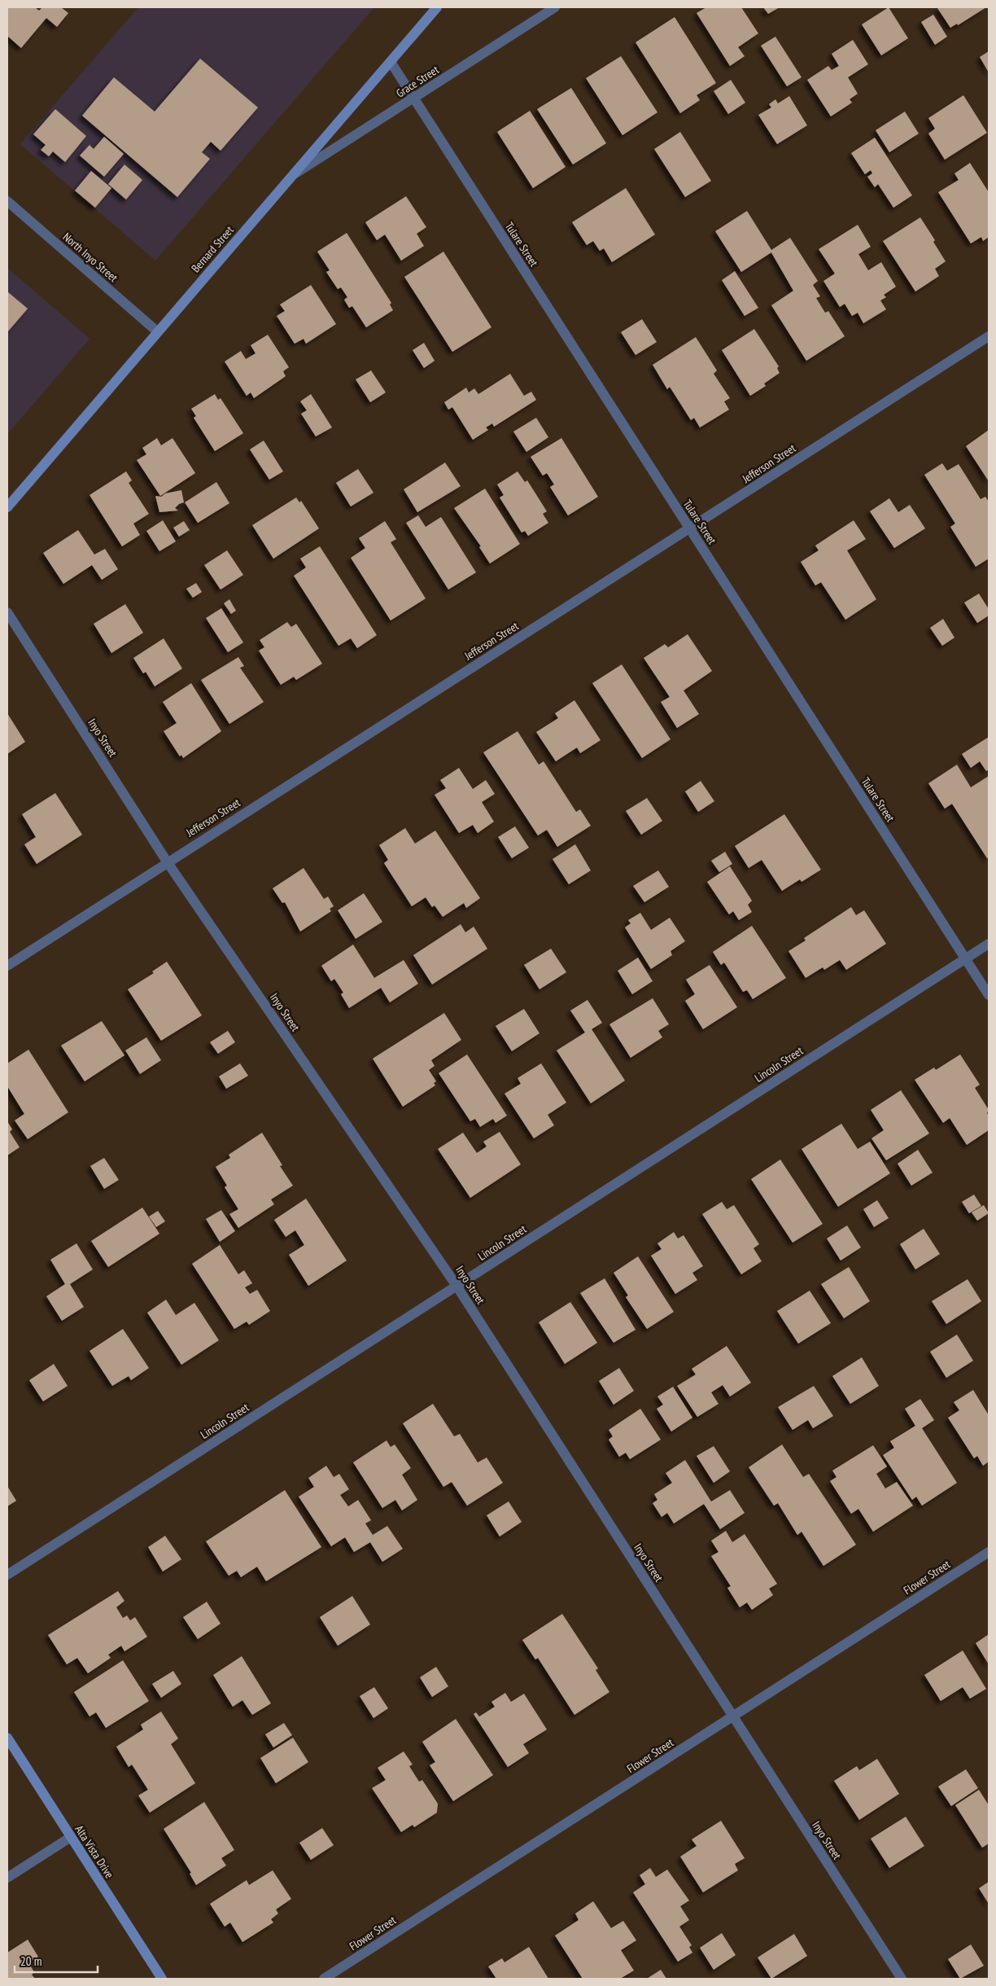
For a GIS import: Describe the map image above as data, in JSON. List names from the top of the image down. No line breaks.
{"streets":{"street":["Grace Street","Tulare Street","Bernard Street","North Inyo Street","Jefferson Street","Inyo Street","Lincoln Street","Flower Street","Alta Vista Drive"]},"crossings":[["Grace Street","Tulare Street"],["Grace Street","Bernard Street"],["Tulare Street","Bernard Street"],["Tulare Street","Jefferson Street"],["Tulare Street","Lincoln Street"],["Bernard Street","North Inyo Street"],["Jefferson Street","Inyo Street"],["Inyo Street","Lincoln Street"],["Inyo Street","Flower Street"]],"scale_bar":"20 m"}
